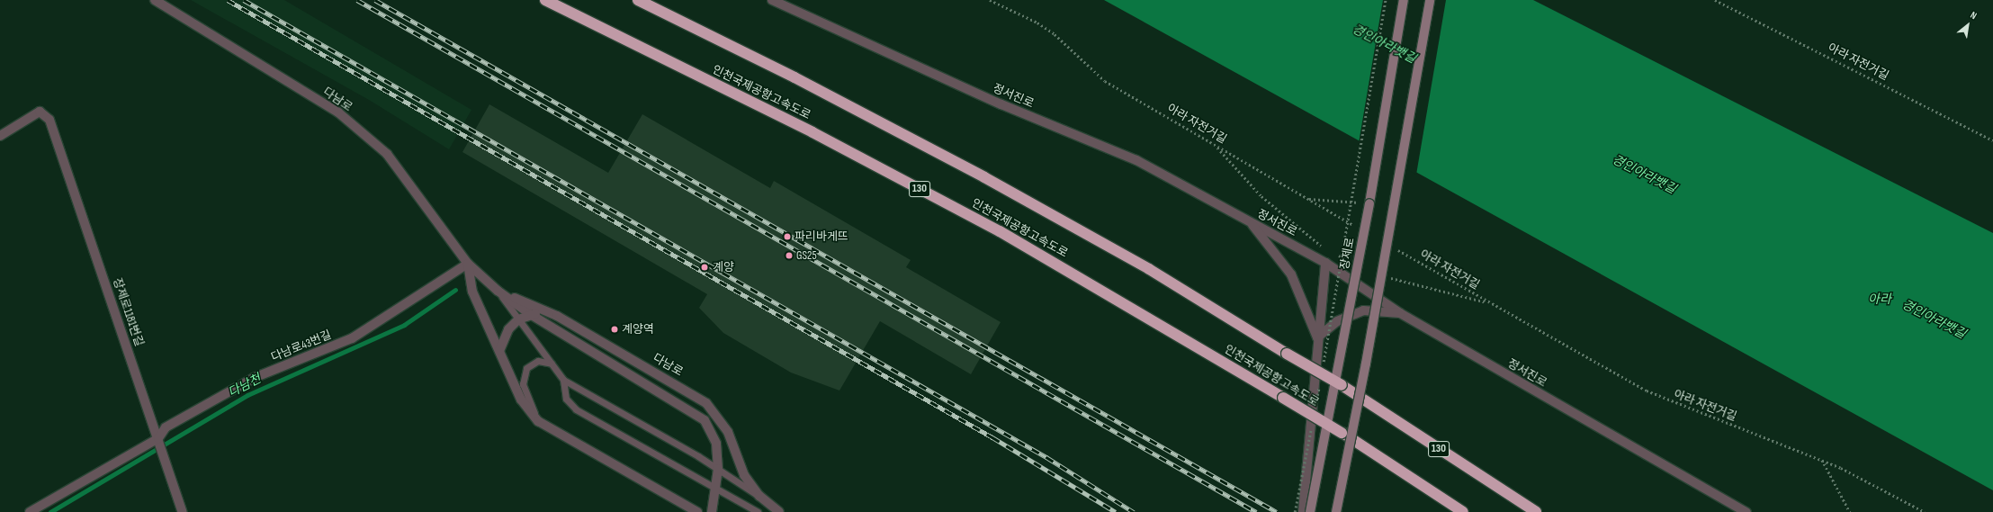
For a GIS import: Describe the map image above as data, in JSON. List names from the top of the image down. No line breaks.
{"streets":{"highway":["인천국제공항고속도로","130"],"main road":["장제로"],"street":["정서진로","다남로","장제로1181번길","다남로43번길"],"path":["아라 자전거길"]},"crossings":[["정서진로","장제로"],["다남로","다남로43번길"],["장제로1181번길","다남로43번길"]],"water":["경인아라뱃길","아라","다남천"],"places":["파리바게뜨","GS25","계양","계양역"],"north":"top right"}
